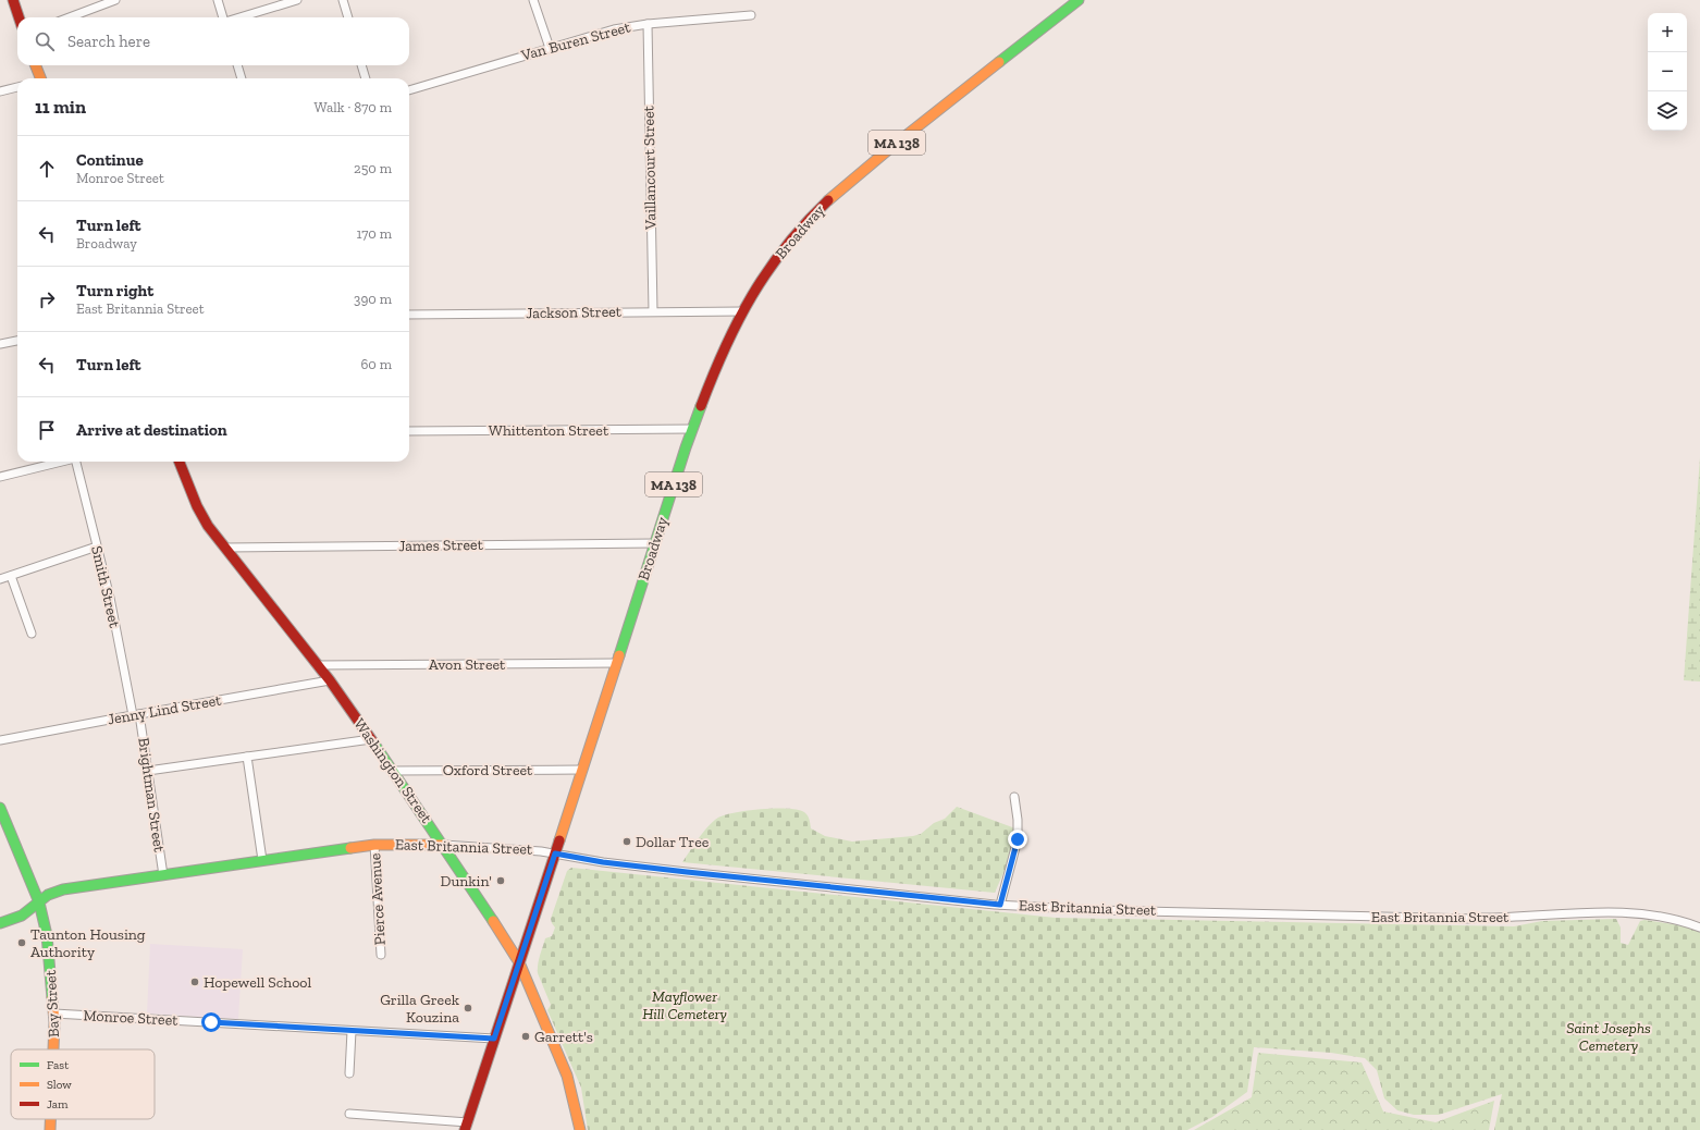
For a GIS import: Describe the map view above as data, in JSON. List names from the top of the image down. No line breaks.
{"streets":{"main road":["MA 138","Broadway","Washington Street","East Britannia Street","Bay Street"],"street":["Van Buren Street","Vaillancourt Street","Jackson Street","Whittenton Street","James Street","Smith Street","Avon Street","Jenny Lind Street","Oxford Street","Brightman Street","Pierce Avenue","Monroe Street"]},"crossings":[["Van Buren Street","Vaillancourt Street"],["Vaillancourt Street","Jackson Street"],["Broadway","Jackson Street"],["Broadway","Whittenton Street"],["Broadway","James Street"],["Broadway","Avon Street"],["Broadway","Oxford Street"],["Broadway","Washington Street"],["Broadway","East Britannia Street"],["Broadway","Monroe Street"],["James Street","Washington Street"],["Smith Street","Jenny Lind Street"],["Smith Street","Brightman Street"],["Avon Street","Washington Street"],["Jenny Lind Street","Washington Street"],["Jenny Lind Street","Brightman Street"],["Oxford Street","Washington Street"],["Washington Street","East Britannia Street"],["Brightman Street","East Britannia Street"],["East Britannia Street","Pierce Avenue"],["East Britannia Street","Bay Street"],["Bay Street","Monroe Street"]],"parks":["Mayflower Hill Cemetery","Saint Josephs Cemetery"],"places":["Dollar Tree","Dunkin'","Taunton Housing Authority","Hopewell School","Grilla Greek Kouzina","Garrett's"],"legend":["Fast","Slow","Jam"],"page":{"map_buttons":["+","−"],"search":"Search here","heading":["11 min","Walk · 870 m"],"list":[["Continue","Monroe Street","250 m"],["Turn left","Broadway","170 m"],["Turn right","East Britannia Street","390 m"],["Turn left","60 m"],"Arrive at destination"]}}
